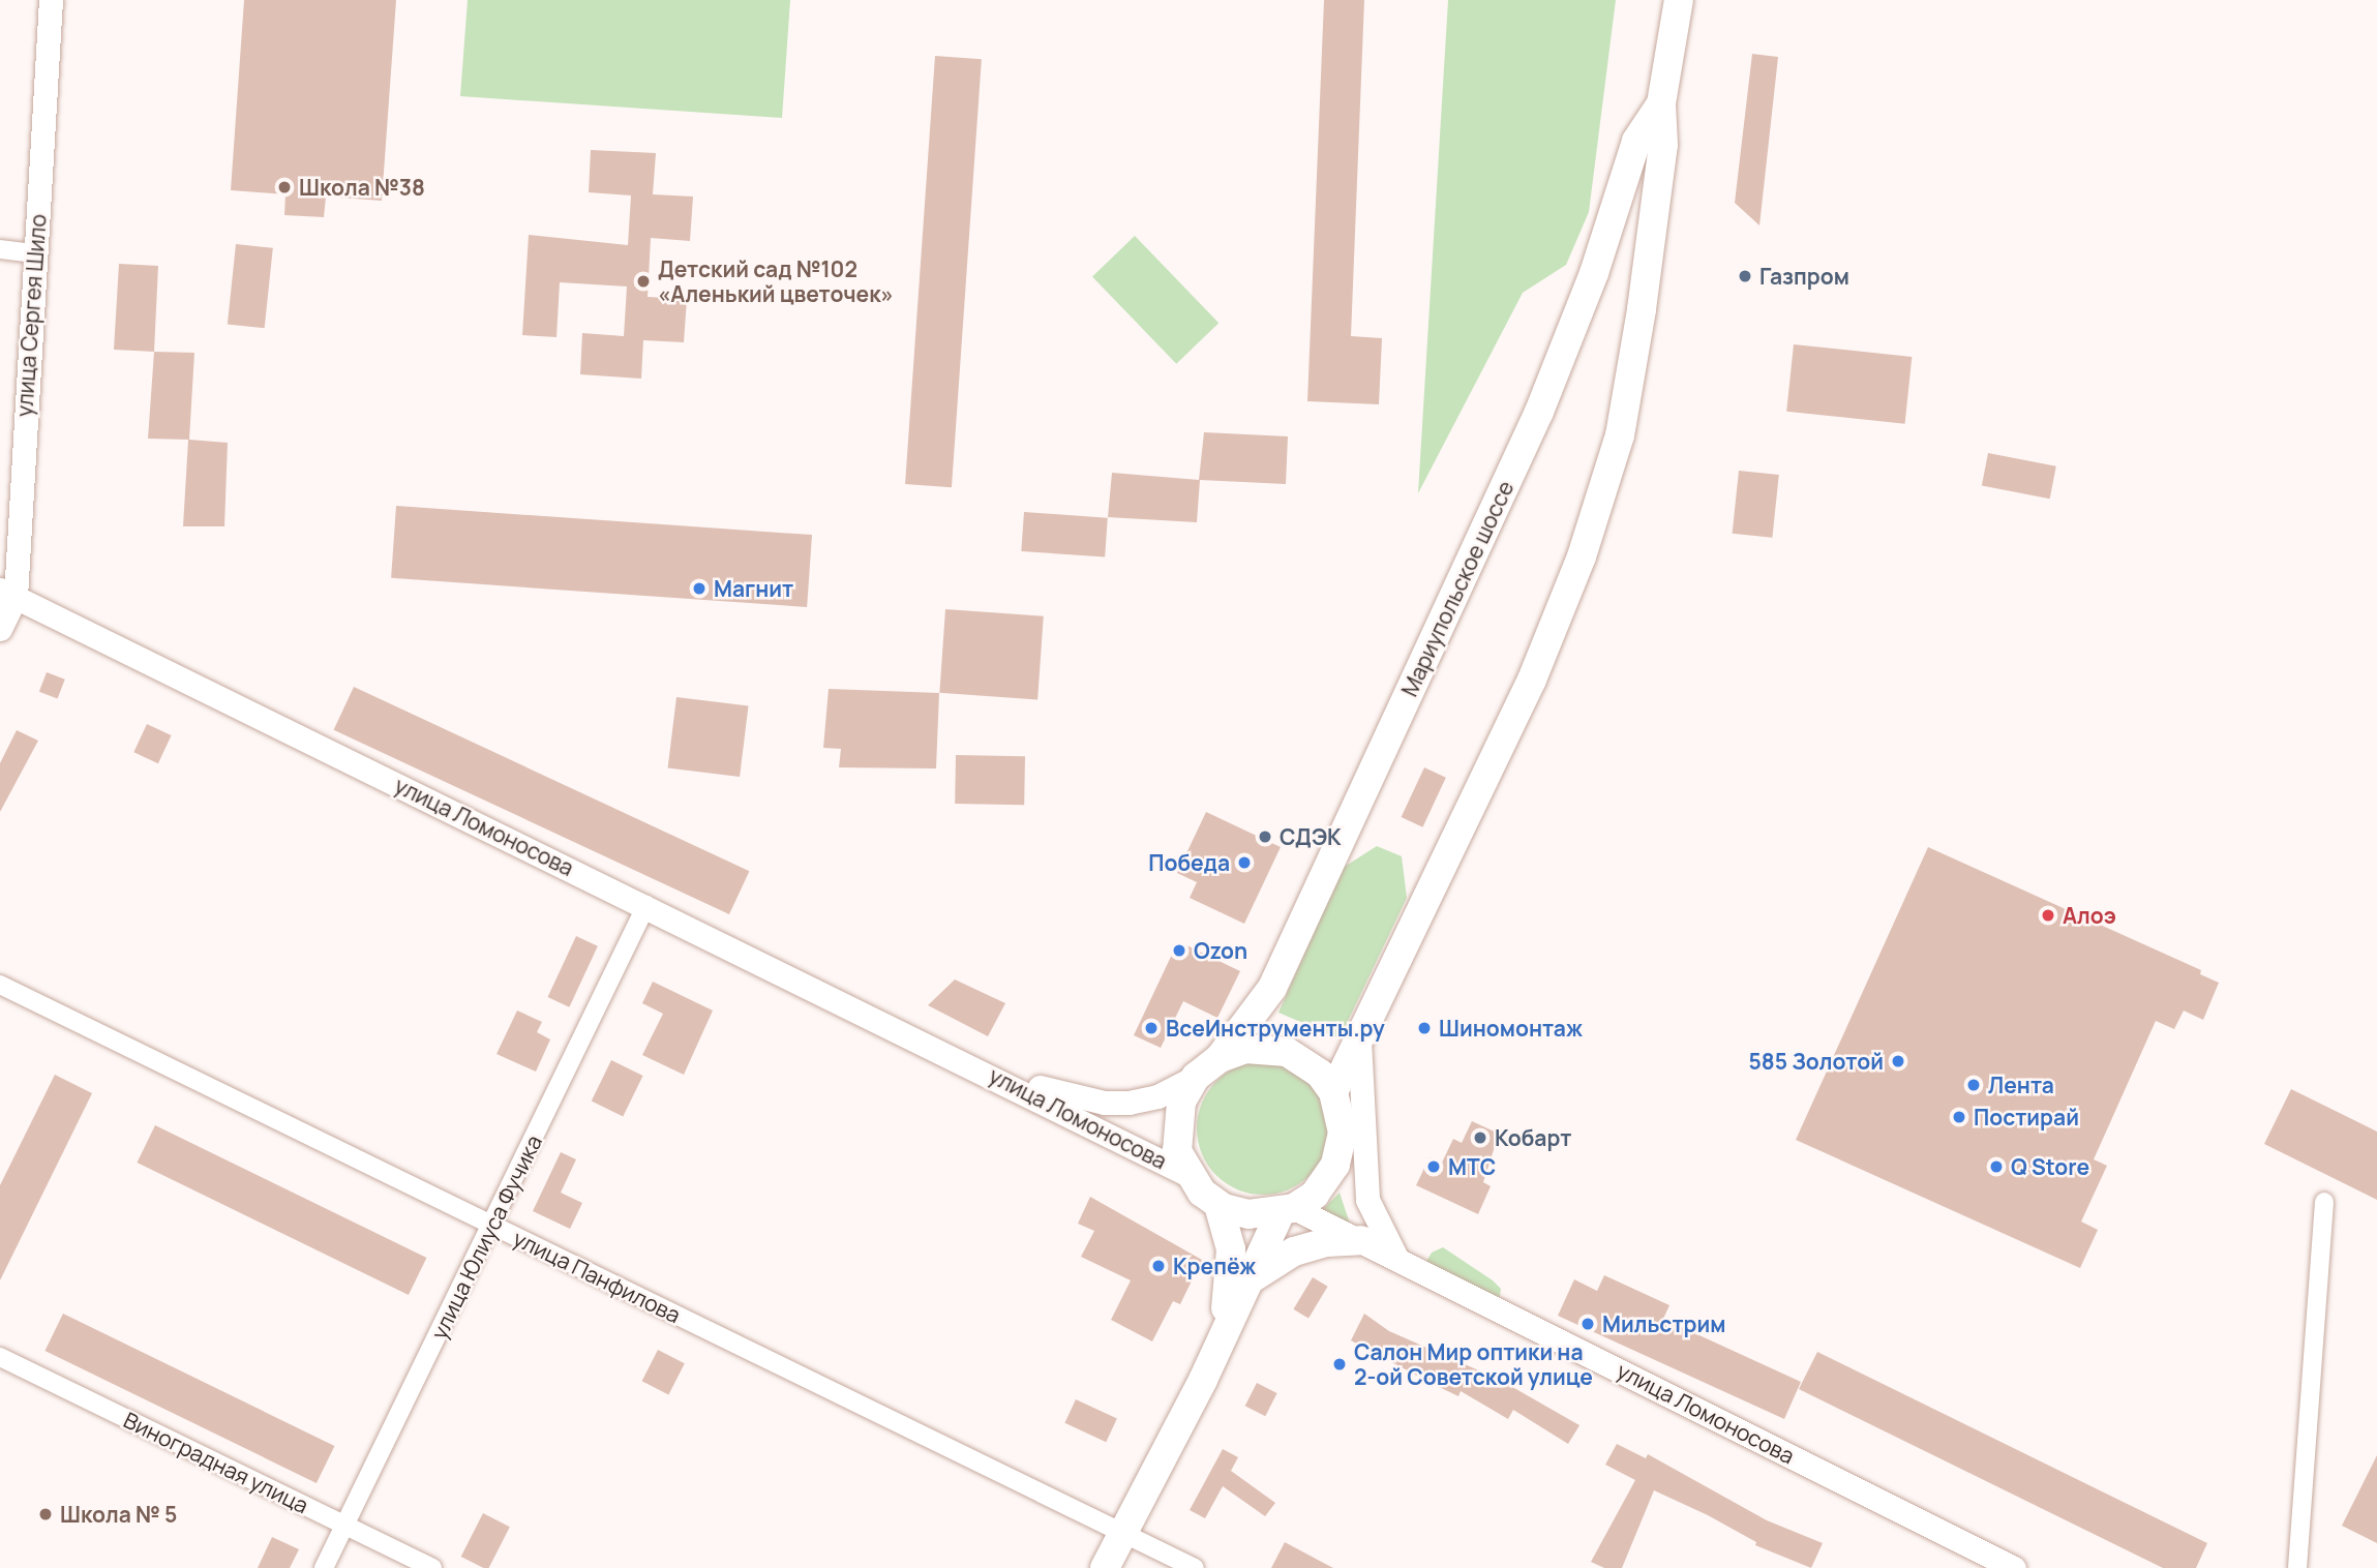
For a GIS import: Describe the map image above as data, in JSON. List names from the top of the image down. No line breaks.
{"streets":{"main road":["Мариупольское шоссе"],"street":["улица Сергея Шило","улица Ломоносова","улица Юлиуса Фучика","улица Панфилова","Виноградная улица"]},"crossings":[["улица Сергея Шило","улица Ломоносова"],["Мариупольское шоссе","улица Ломоносова"],["улица Ломоносова","улица Юлиуса Фучика"],["улица Юлиуса Фучика","улица Панфилова"],["улица Юлиуса Фучика","Виноградная улица"]],"places":["Школа №38","Газпром","Детский сад №102 «Аленький цветочек»","Магнит","СДЭК","Победа","Алоэ","Ozon","ВсеИнструменты.ру","Шиномонтаж","585 Золотой","Лента","Постирай","Кобарт","МТС","Q Store","Крепёж","Мильстрим","Салон Мир оптики на 2-ой Советской улице","Школа № 5"]}
